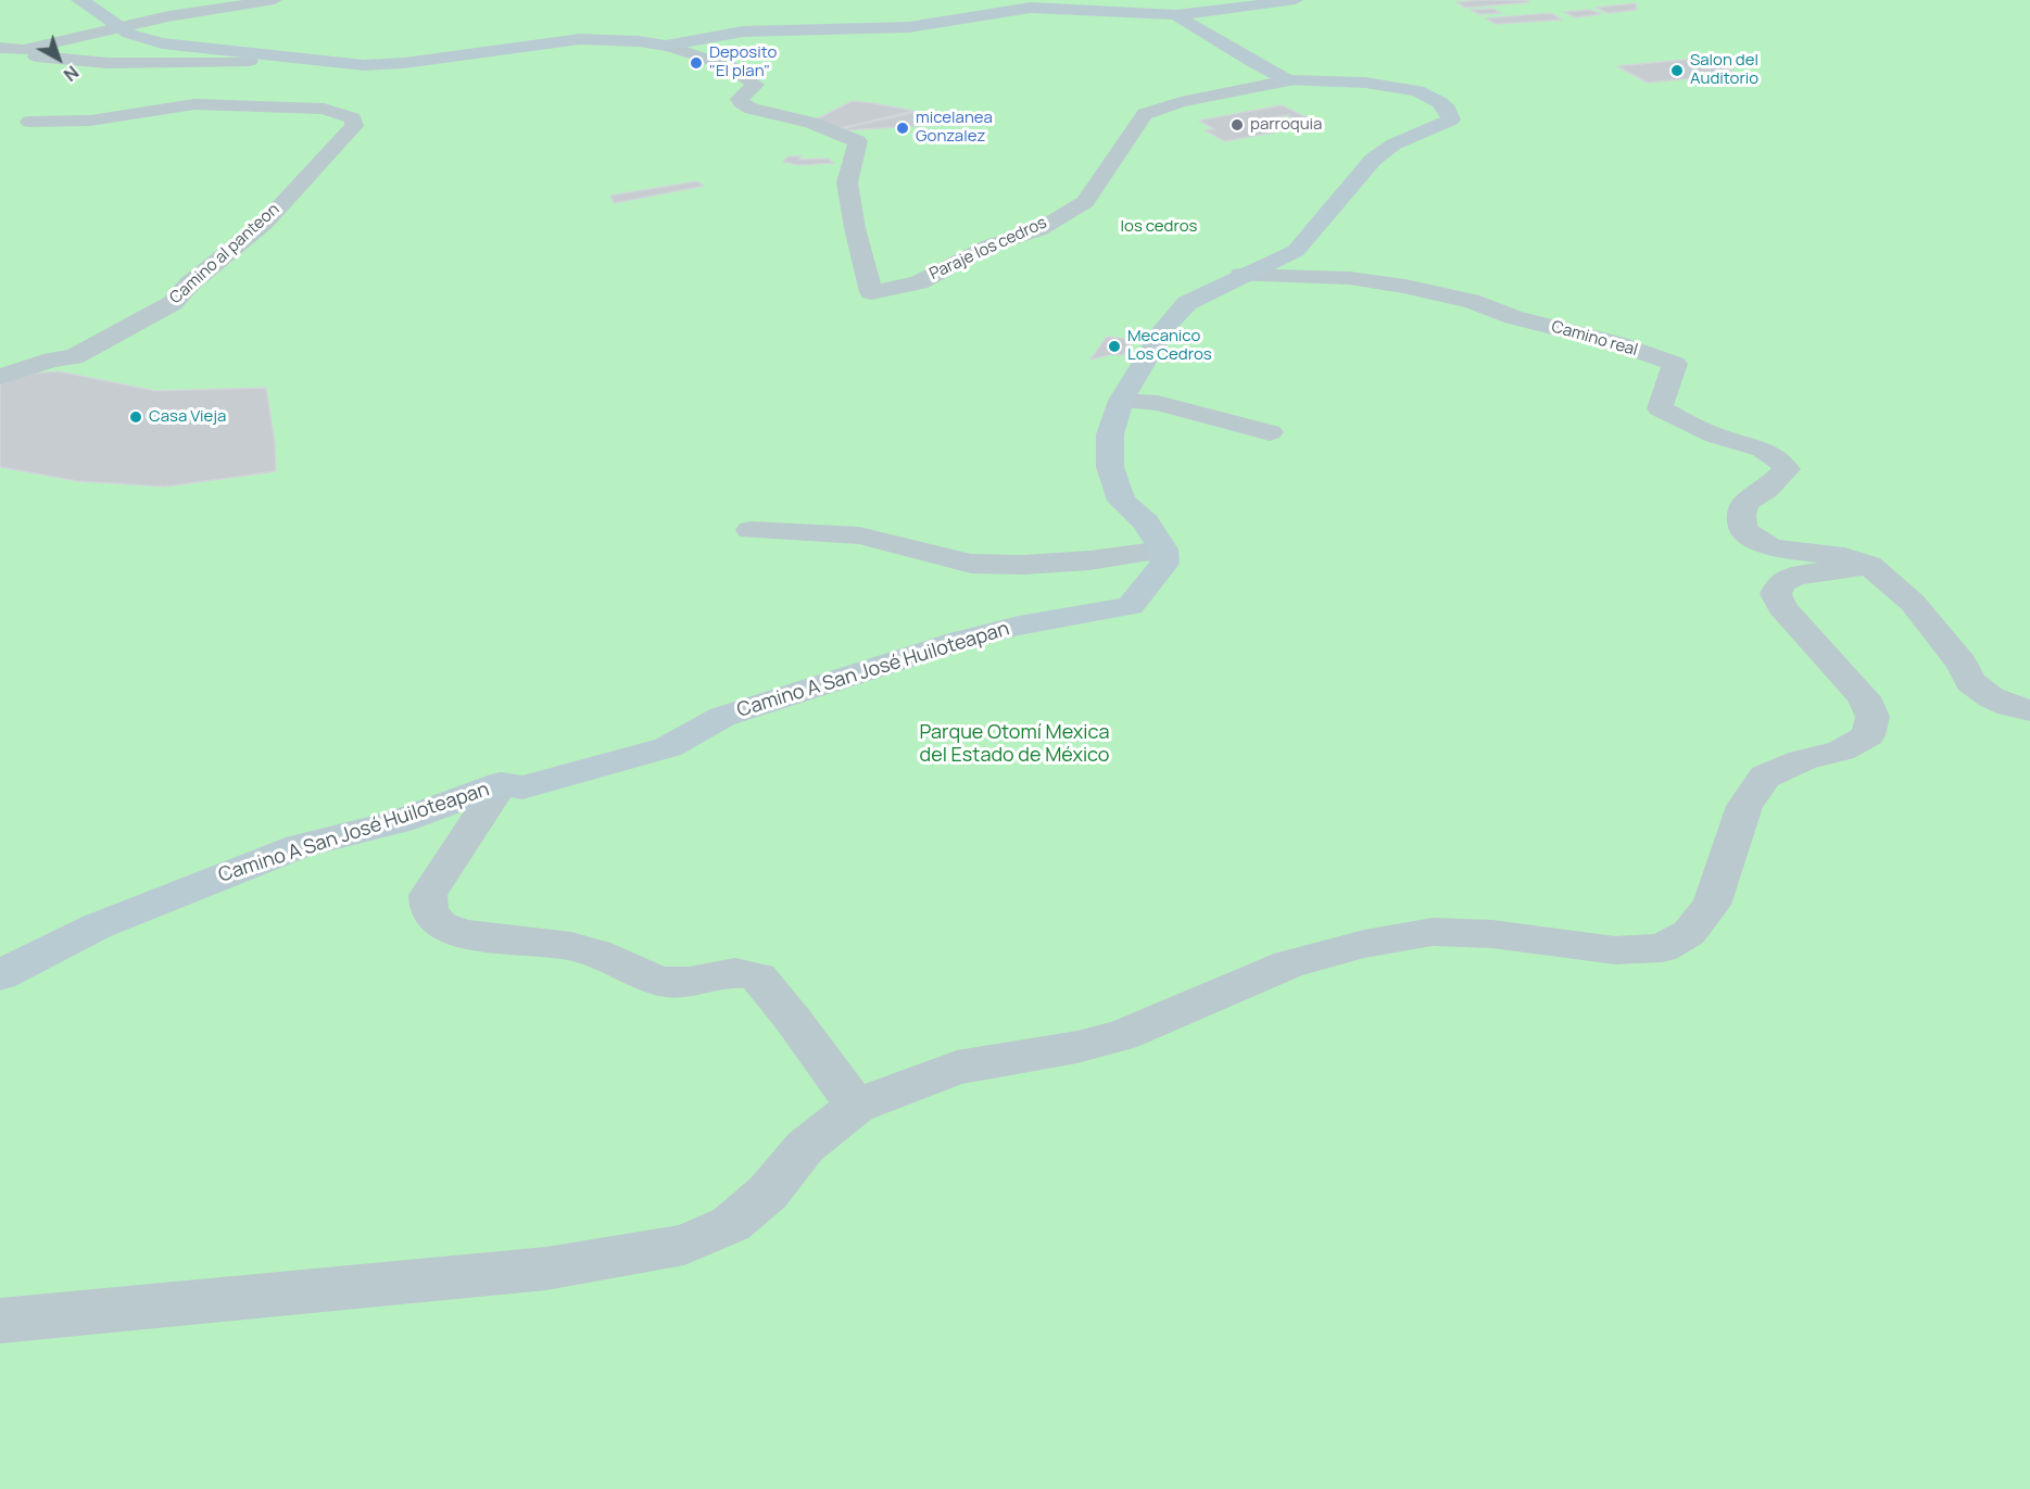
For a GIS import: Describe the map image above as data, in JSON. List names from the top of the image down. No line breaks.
{"streets":{"main road":["Camino A San José Huiloteapan"],"street":["Paraje los cedros","Camino al panteon","Camino real"]},"parks":["los cedros","Parque Otomí Mexica del Estado de México"],"places":["Deposito \"El plan\"","Salon del Auditorio","parroquia","micelanea Gonzalez","Mecanico Los Cedros","Casa Vieja"],"north":"bottom right"}
